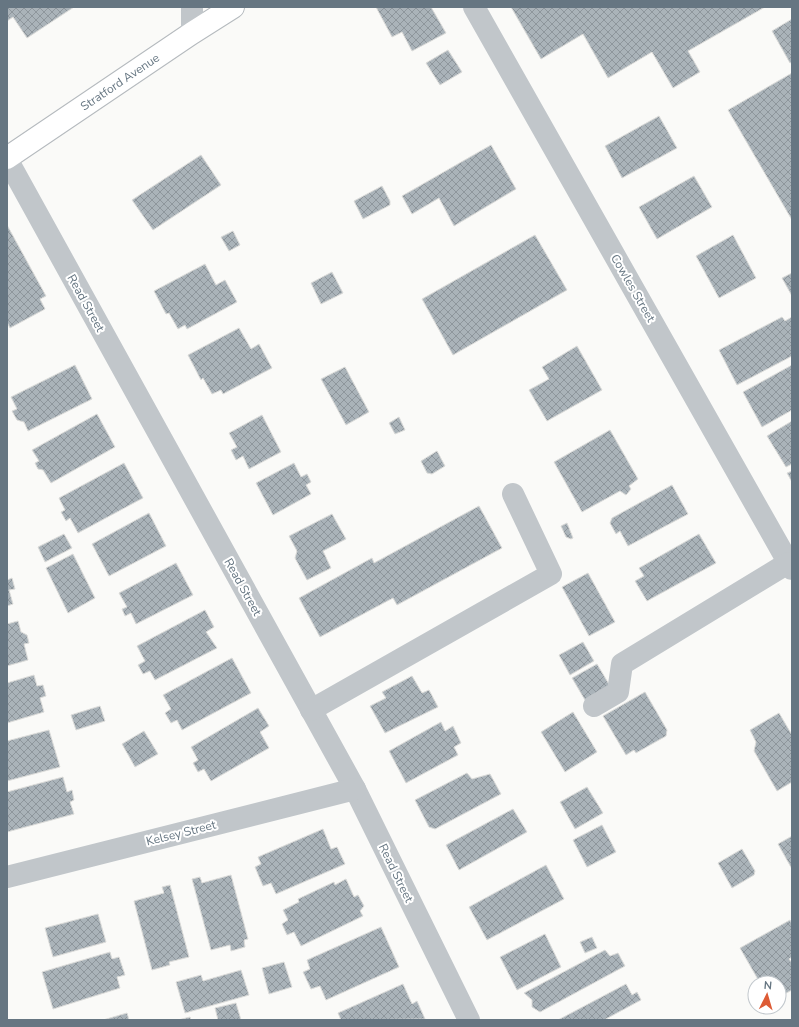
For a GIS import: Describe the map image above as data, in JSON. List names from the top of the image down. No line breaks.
{"streets":{"main road":["Stratford Avenue"],"street":["Cowles Street","Read Street","Kelsey Street"]},"crossings":[["Stratford Avenue","Read Street"],["Read Street","Kelsey Street"]],"north":"top"}
